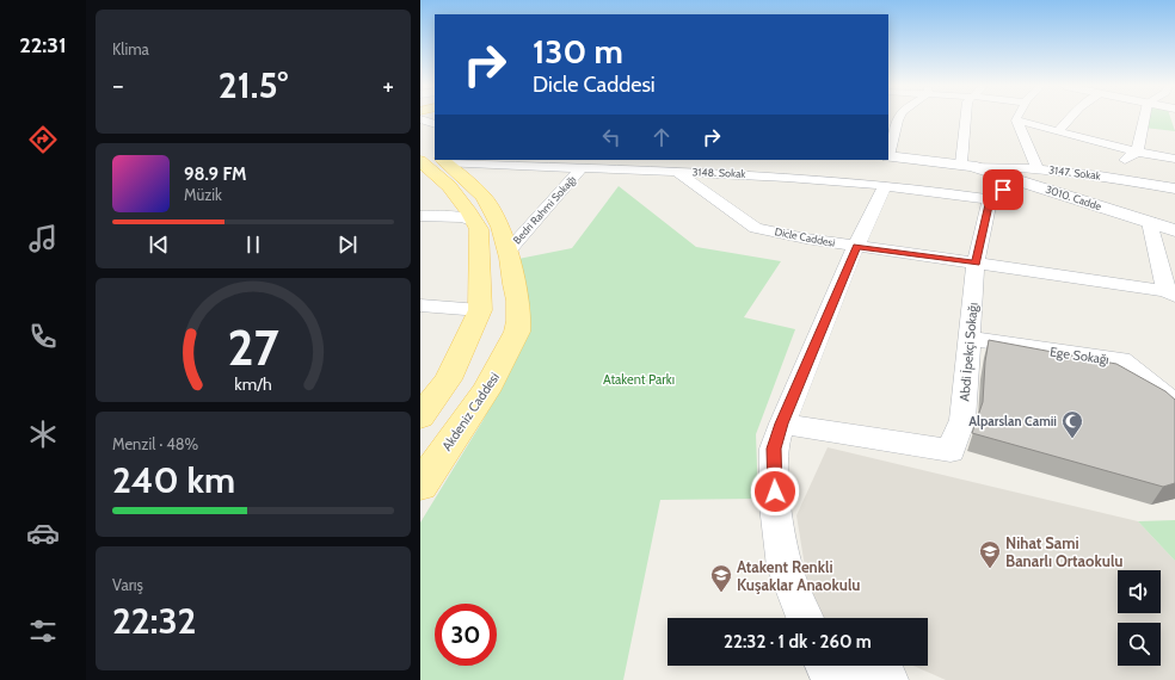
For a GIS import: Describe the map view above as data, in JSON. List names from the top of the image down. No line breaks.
{"streets":{"main road":["Akdeniz Caddesi"],"street":["3148. Sokak","3147. Sokak","3010. Cadde","Bedri Rahmi Sokağı","Dicle Caddesi","Abdi İpekçi Sokağı","Ege Sokağı"]},"crossings":[["3148. Sokak","Bedri Rahmi Sokağı"],["3148. Sokak","Dicle Caddesi"],["3148. Sokak","Abdi İpekçi Sokağı"],["3147. Sokak","3010. Cadde"],["Bedri Rahmi Sokağı","Akdeniz Caddesi"],["Dicle Caddesi","Abdi İpekçi Sokağı"],["Abdi İpekçi Sokağı","Ege Sokağı"]],"parks":["Atakent Parkı"],"places":{"mosque":["Alparslan Camii"],"school or university":["Nihat Sami Banarlı Ortaokulu","Atakent Renkli Kuşaklar Anaokulu"]},"page":{"tabs":"22:31","tile":["Klima",["Menzil · 48%","240 km"],["Varış","22:32"]],"turn":["130 m","Dicle Caddesi"],"heat":["−","21.5°","+"],"song":["98.9 FM","Müzik"],"limit":"30","trip":"22:32 · 1 dk · 260 m","gauge":["27","km/h"]}}
